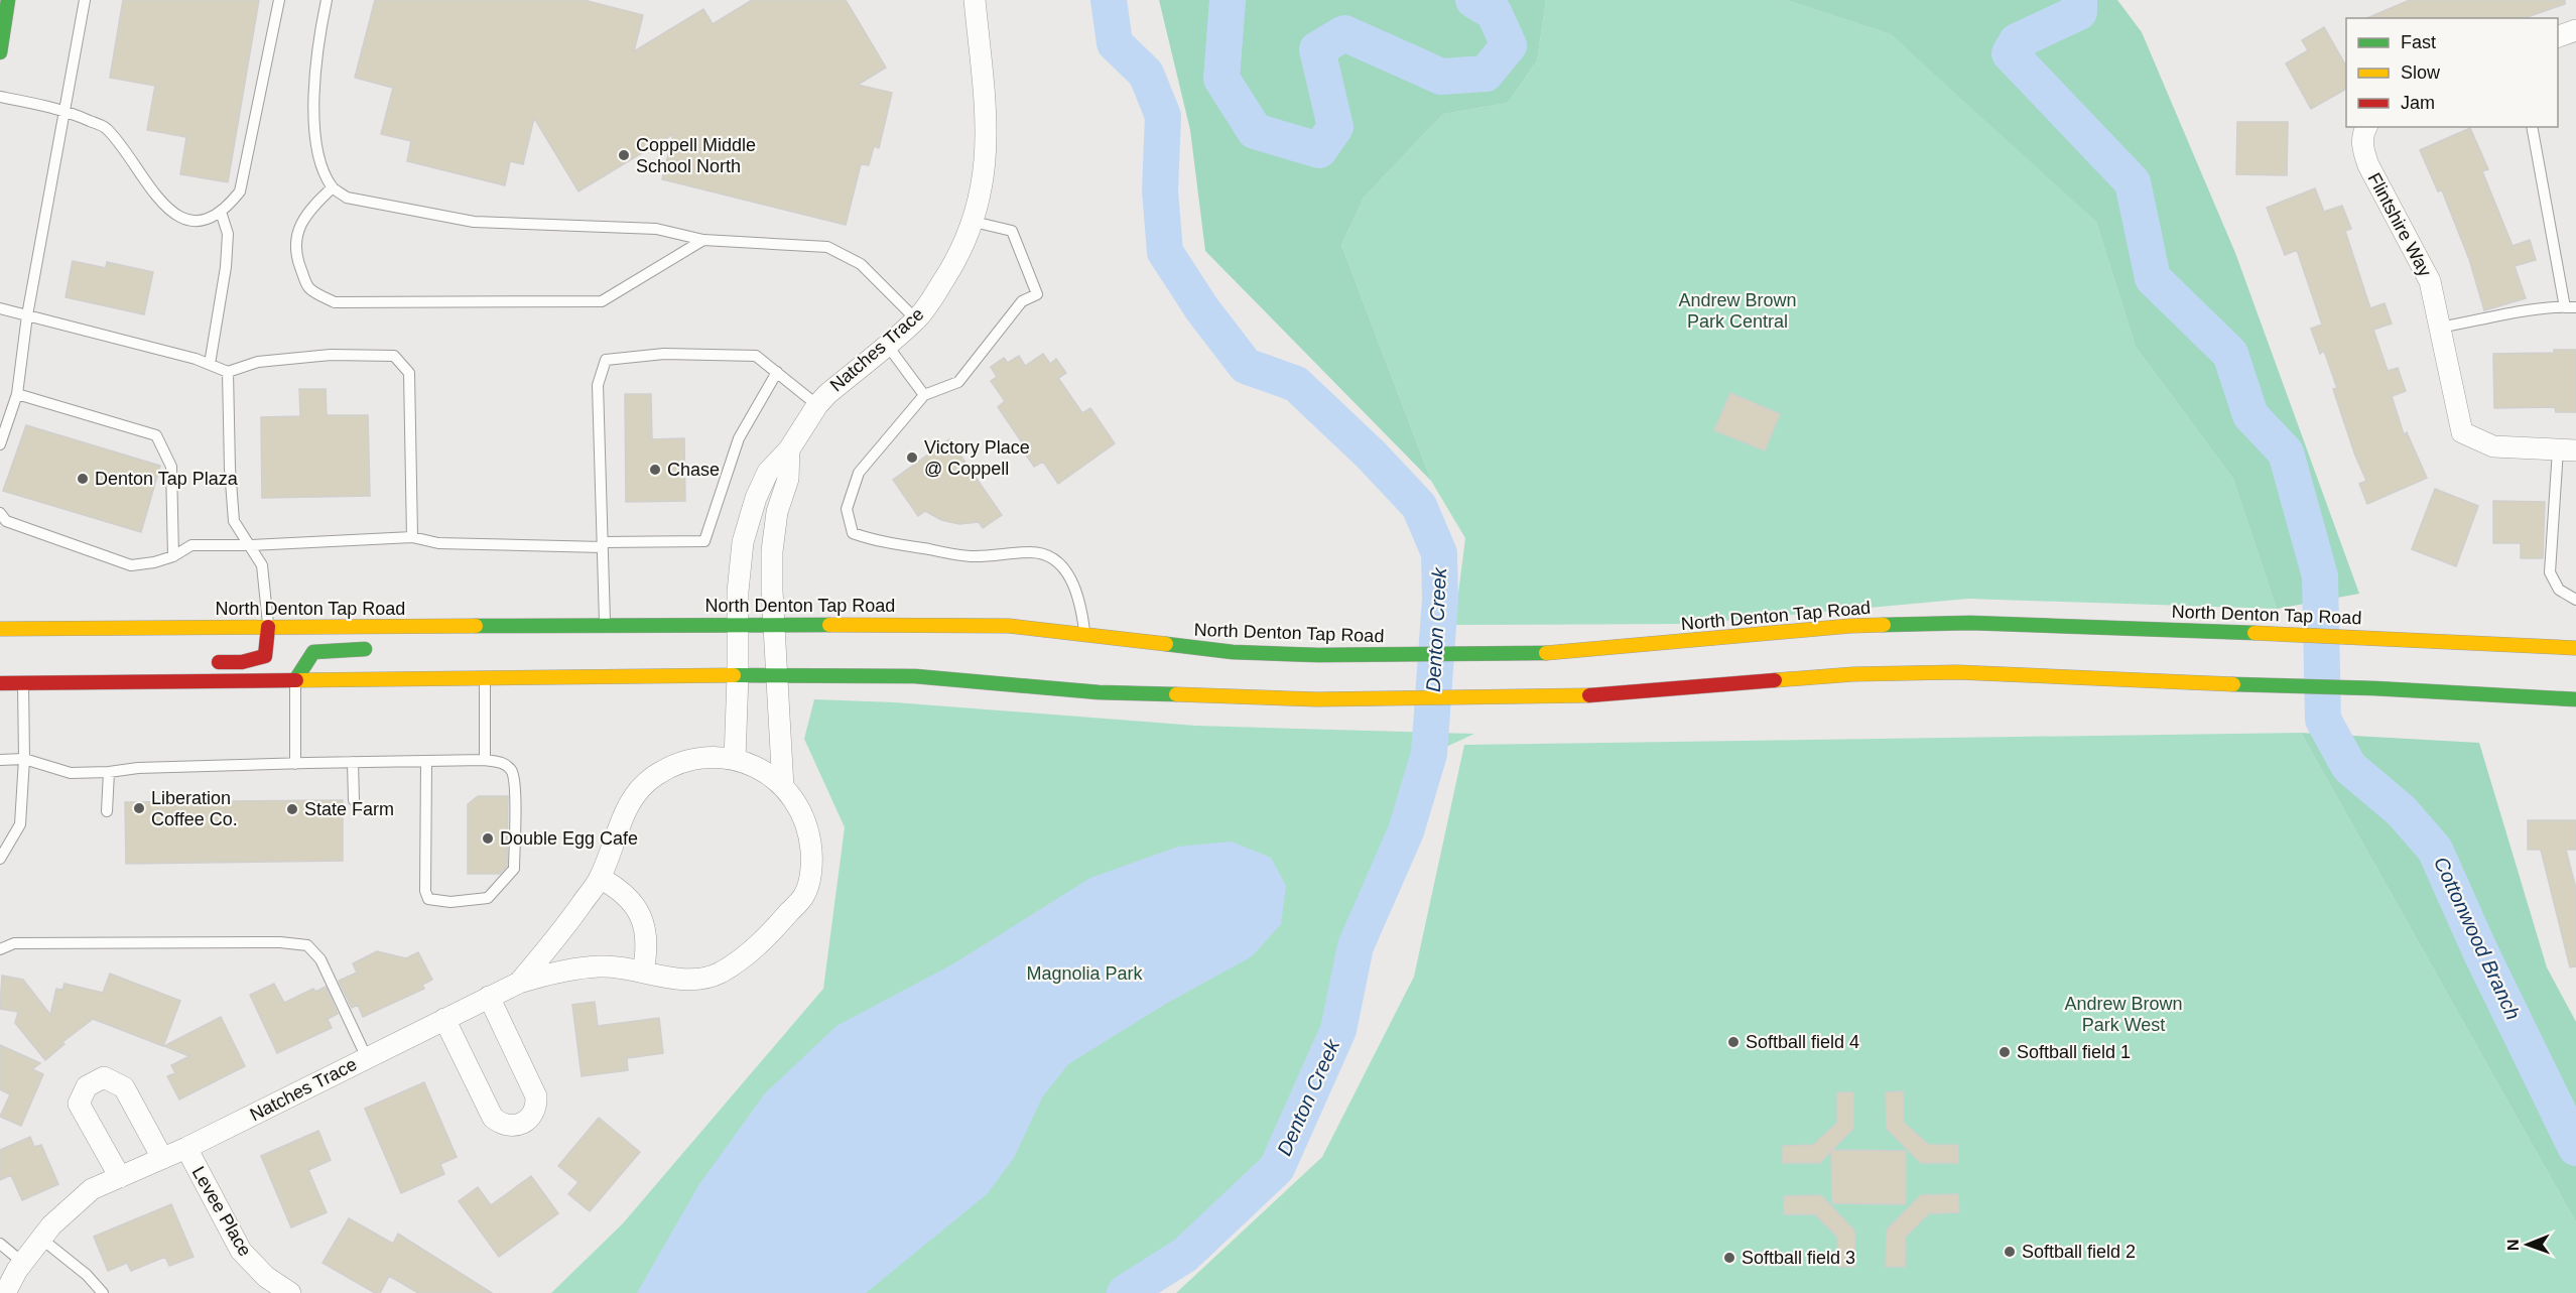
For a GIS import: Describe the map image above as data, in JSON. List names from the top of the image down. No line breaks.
{"streets":{"main road":["North Denton Tap Road"],"street":["Flintshire Way","Natches Trace","Levee Place"]},"crossings":[["Natches Trace","North Denton Tap Road"],["Natches Trace","Levee Place"]],"water":["Denton Creek","Cottonwood Branch"],"parks":["Andrew Brown Park Central","Magnolia Park","Andrew Brown Park West"],"places":["Coppell Middle School North","Victory Place @ Coppell","Chase","Denton Tap Plaza","Liberation Coffee Co.","State Farm","Double Egg Cafe","Softball field 4","Softball field 1","Softball field 2","Softball field 3"],"legend":["Fast","Slow","Jam"],"north":"left"}
